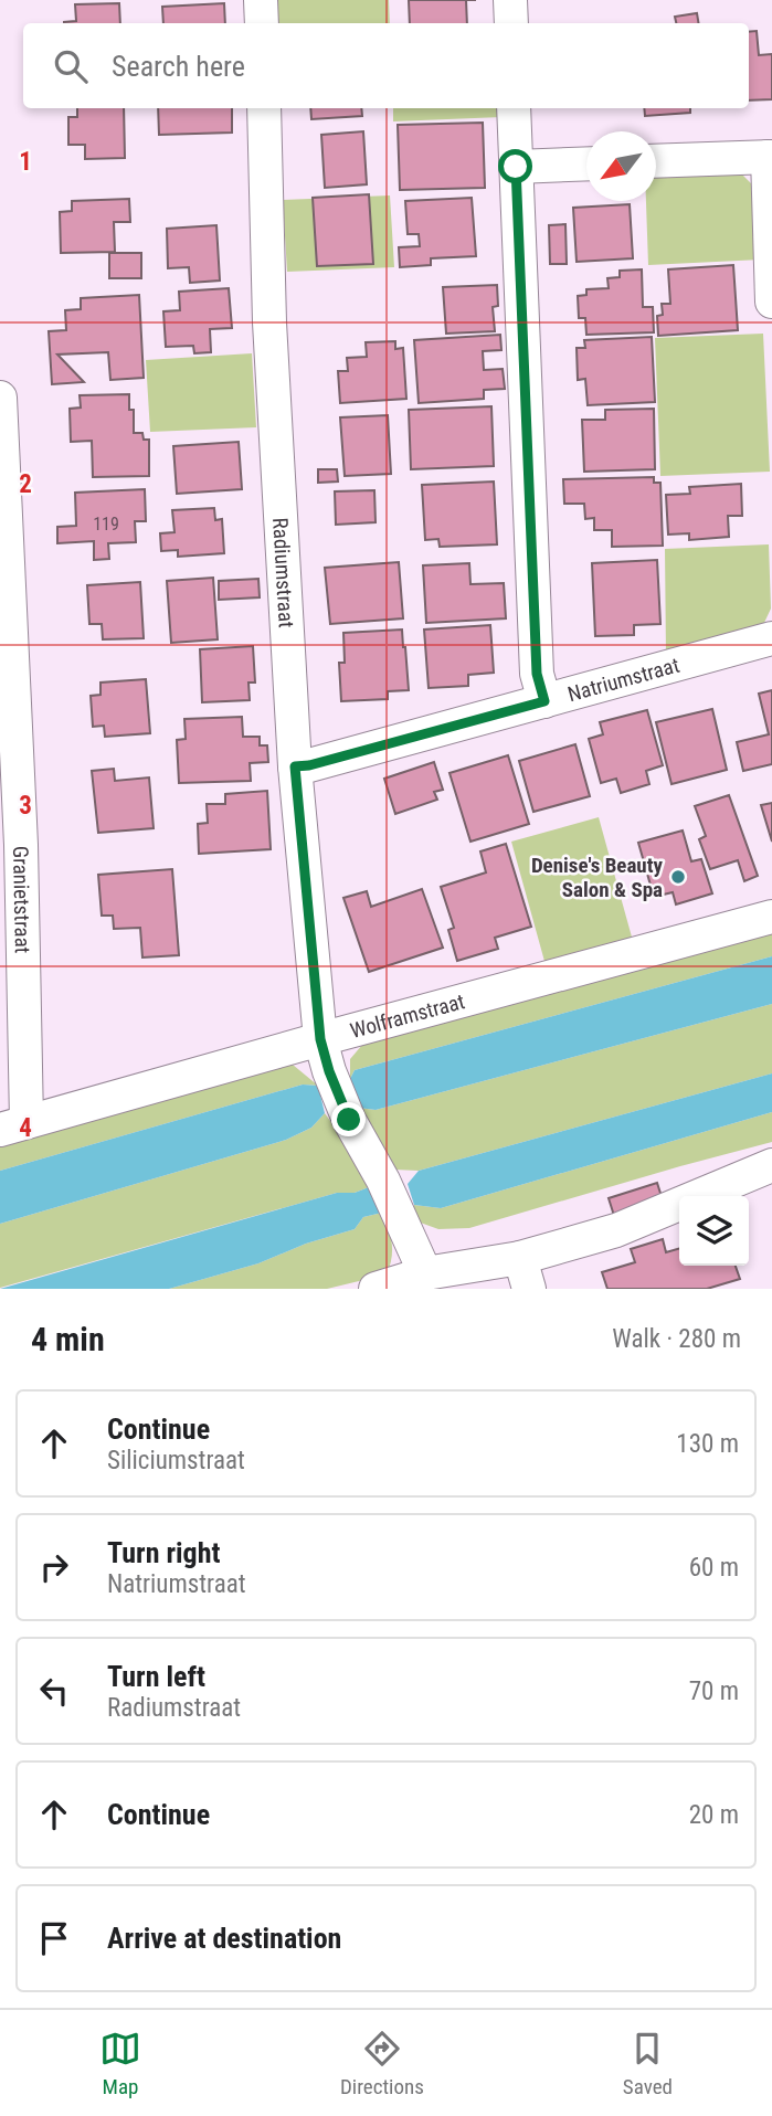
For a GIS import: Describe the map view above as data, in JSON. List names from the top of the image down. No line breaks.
{"streets":{"street":["Radiumstraat","Natriumstraat","Granietstraat","Wolframstraat"]},"crossings":[["Radiumstraat","Natriumstraat"],["Radiumstraat","Wolframstraat"],["Granietstraat","Wolframstraat"]],"places":["Denise's Beauty Salon & Spa"],"house_numbers":["119"],"north":"bottom left","page":{"search":"Search here","heading":["4 min","Walk · 280 m"],"list":[["Continue","Siliciumstraat","130 m"],["Turn right","Natriumstraat","60 m"],["Turn left","Radiumstraat","70 m"],["Continue","20 m"],"Arrive at destination"],"nav":["Map","Directions","Saved"]},"grid":{"rows":["1","2","3","4"]}}
